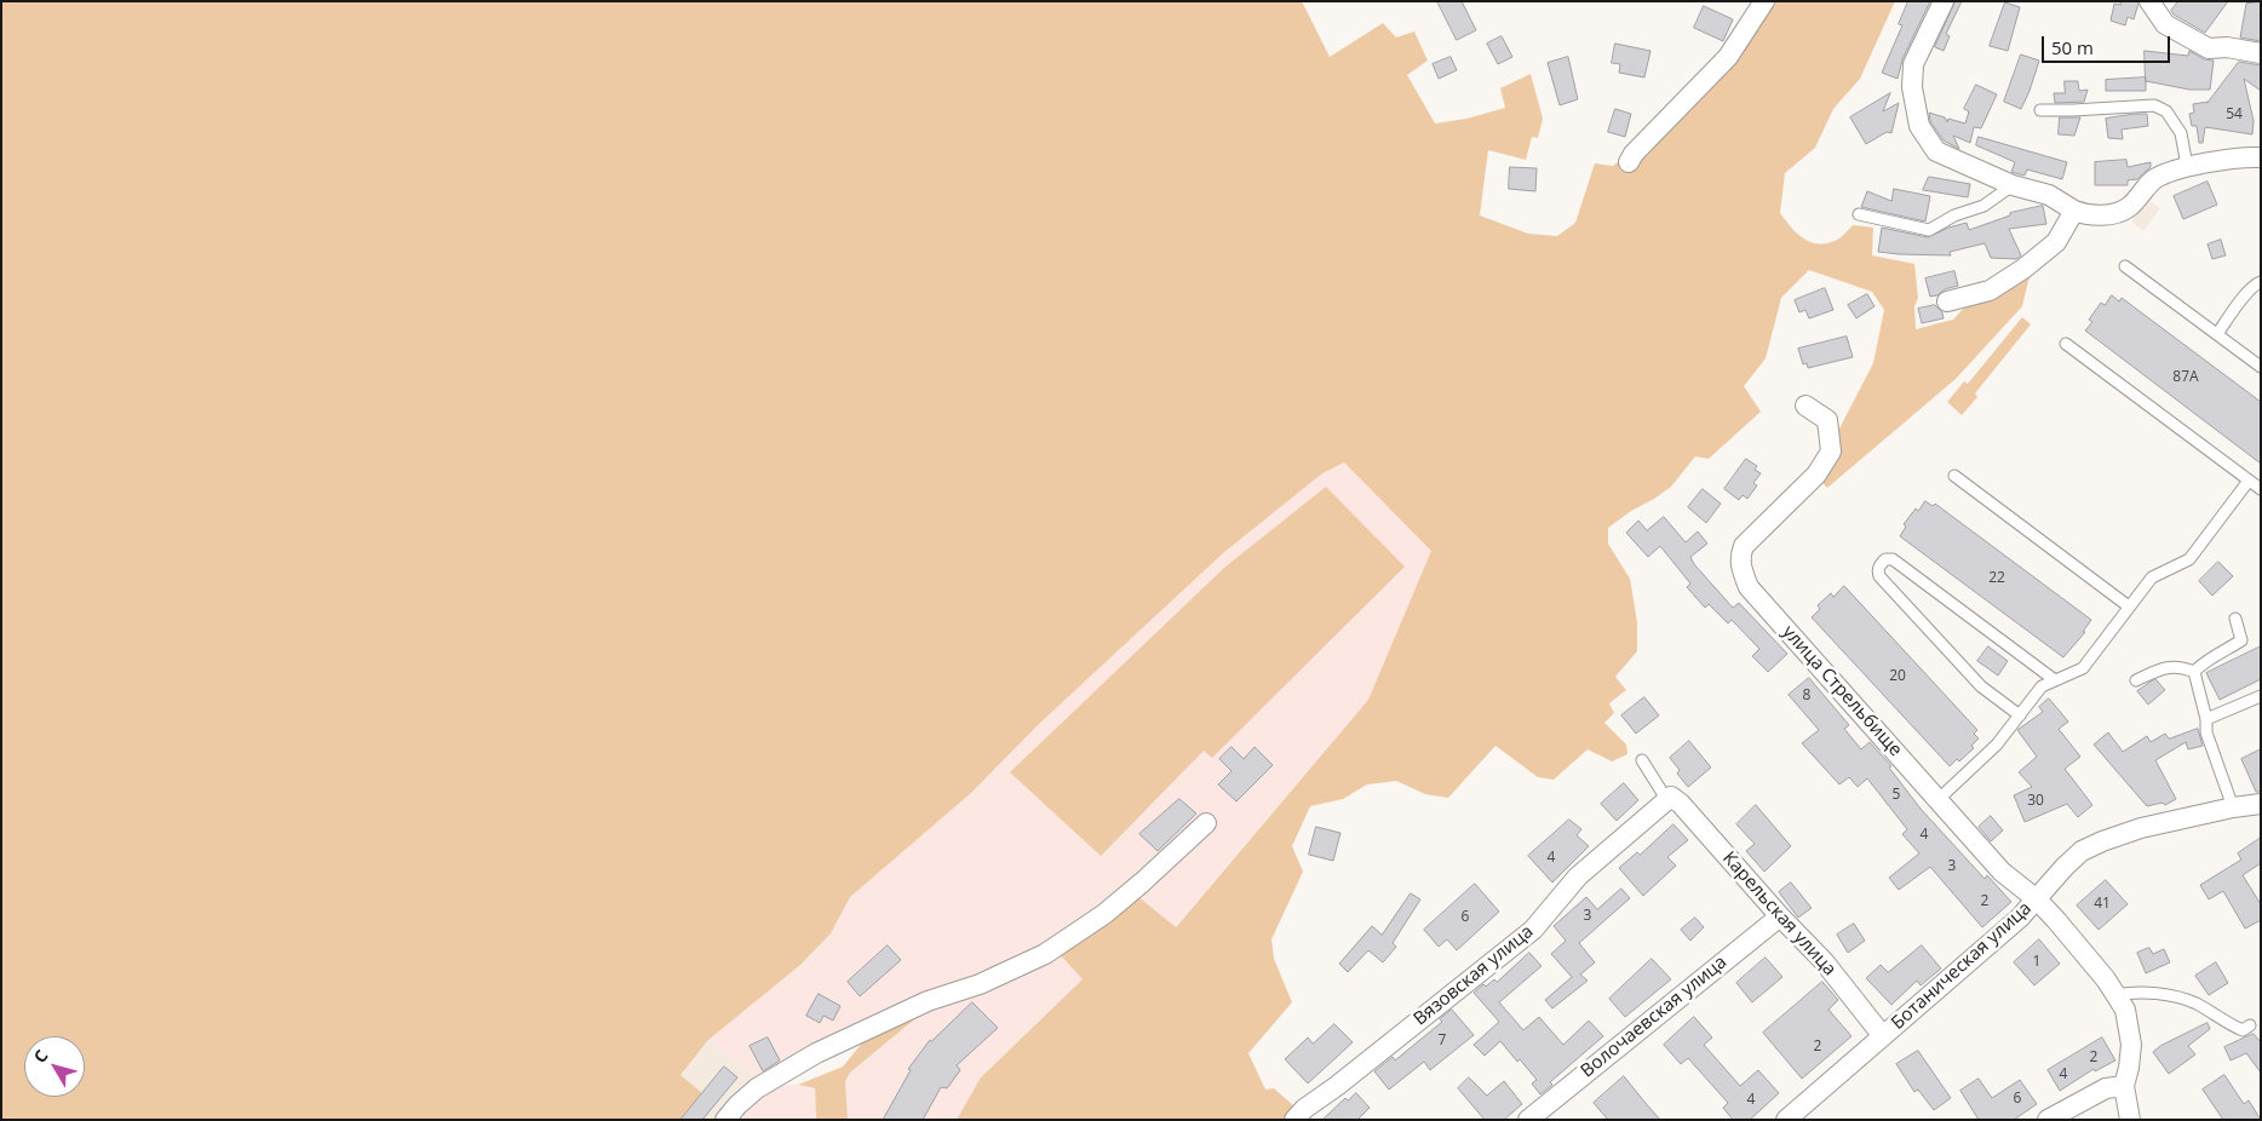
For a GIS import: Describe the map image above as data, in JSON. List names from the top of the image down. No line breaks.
{"streets":{"street":["улица Стрельбище","Карельская улица","Ботаническая улица","Вязовская улица","Волочаевская улица"]},"crossings":[["улица Стрельбище","Ботаническая улица"],["Карельская улица","Ботаническая улица"],["Карельская улица","Вязовская улица"],["Карельская улица","Волочаевская улица"]],"house_numbers":["54","87А","22","20","8","5","30","4","4","3","2","41","3","6","1","7","2","2","4","6","4"],"scale_bar":"50 m","north":"top left"}
